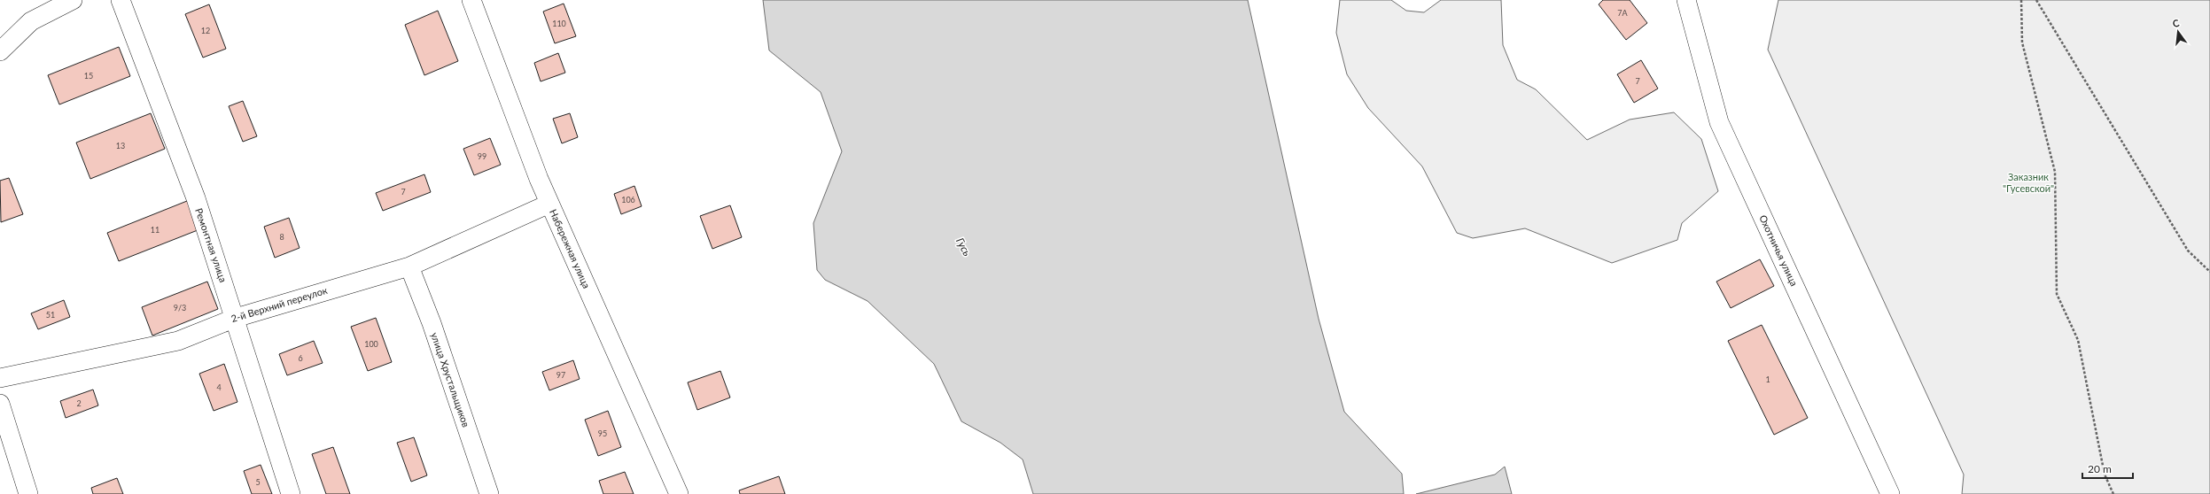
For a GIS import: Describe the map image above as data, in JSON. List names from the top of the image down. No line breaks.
{"streets":{"street":["Ремонтная улица","Набережная улица","Охотничья улица","2-й Верхний переулок","улица Хрустальщиков"]},"crossings":[["Ремонтная улица","2-й Верхний переулок"],["Набережная улица","2-й Верхний переулок"],["2-й Верхний переулок","улица Хрустальщиков"]],"water":["Гусь"],"parks":["Заказник \"Гусевской\""],"house_numbers":["7А","110","12","15","7","13","99","7","106","11","8","9/3","51","100","6","97","1","4","2","95","5"],"scale_bar":"20 m","north":"top"}
